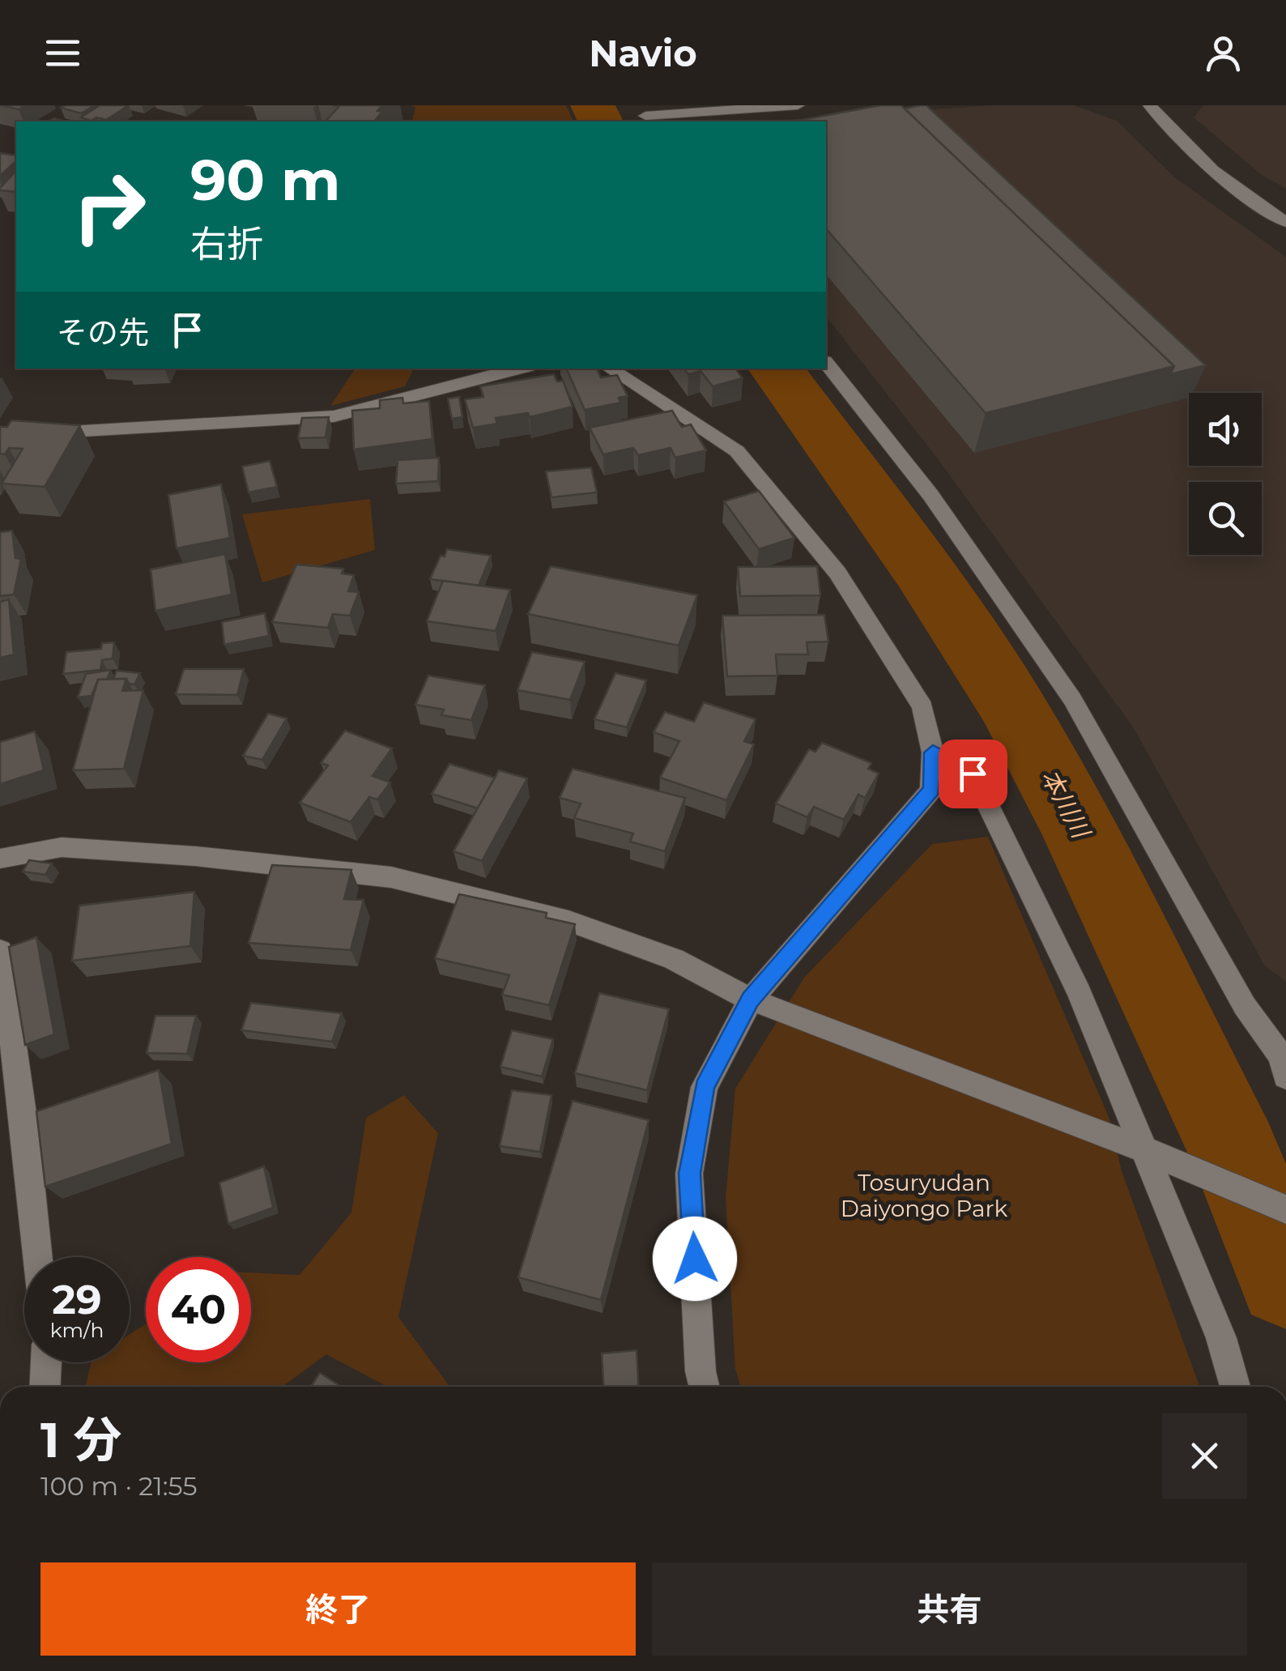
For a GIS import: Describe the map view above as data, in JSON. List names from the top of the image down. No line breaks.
{"water":["本川川"],"parks":["Tosuryudan Daiyongo Park"],"page":{"header":"Navio","turn":["90 m","右折"],"then":"その先","speed":"29 km/h","limit":"40","heading":["1 分","100 m · 21:55"],"buttons":["終了","共有"]}}
